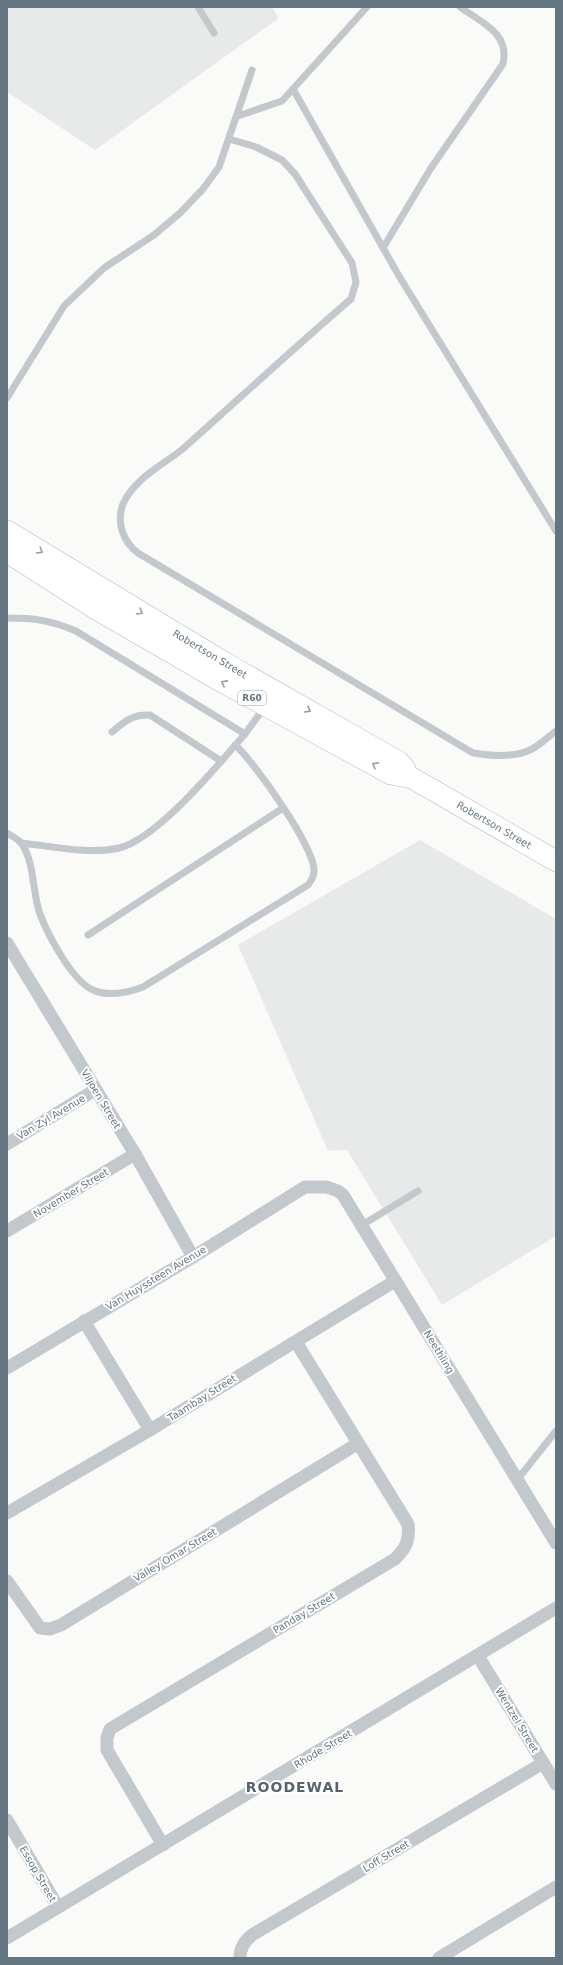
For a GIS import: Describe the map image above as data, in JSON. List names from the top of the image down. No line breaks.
{"streets":{"main road":["Robertson Street","R60"],"street":["Viljoen Street","Van Zyl Avenue","November Street","Van Huyssteen Avenue","Neethling","Taambay Street","Valley Omar Street","Panday Street","Wentzel Street","Rhode Street","Loff Street","Essop Street"]},"crossings":[["Viljoen Street","Van Zyl Avenue"],["Viljoen Street","November Street"],["Viljoen Street","Van Huyssteen Avenue"],["Van Huyssteen Avenue","Neethling"],["Neethling","Taambay Street"],["Taambay Street","Panday Street"],["Valley Omar Street","Panday Street"],["Panday Street","Rhode Street"],["Wentzel Street","Rhode Street"],["Wentzel Street","Loff Street"],["Rhode Street","Essop Street"]],"districts":["ROODEWAL"]}
